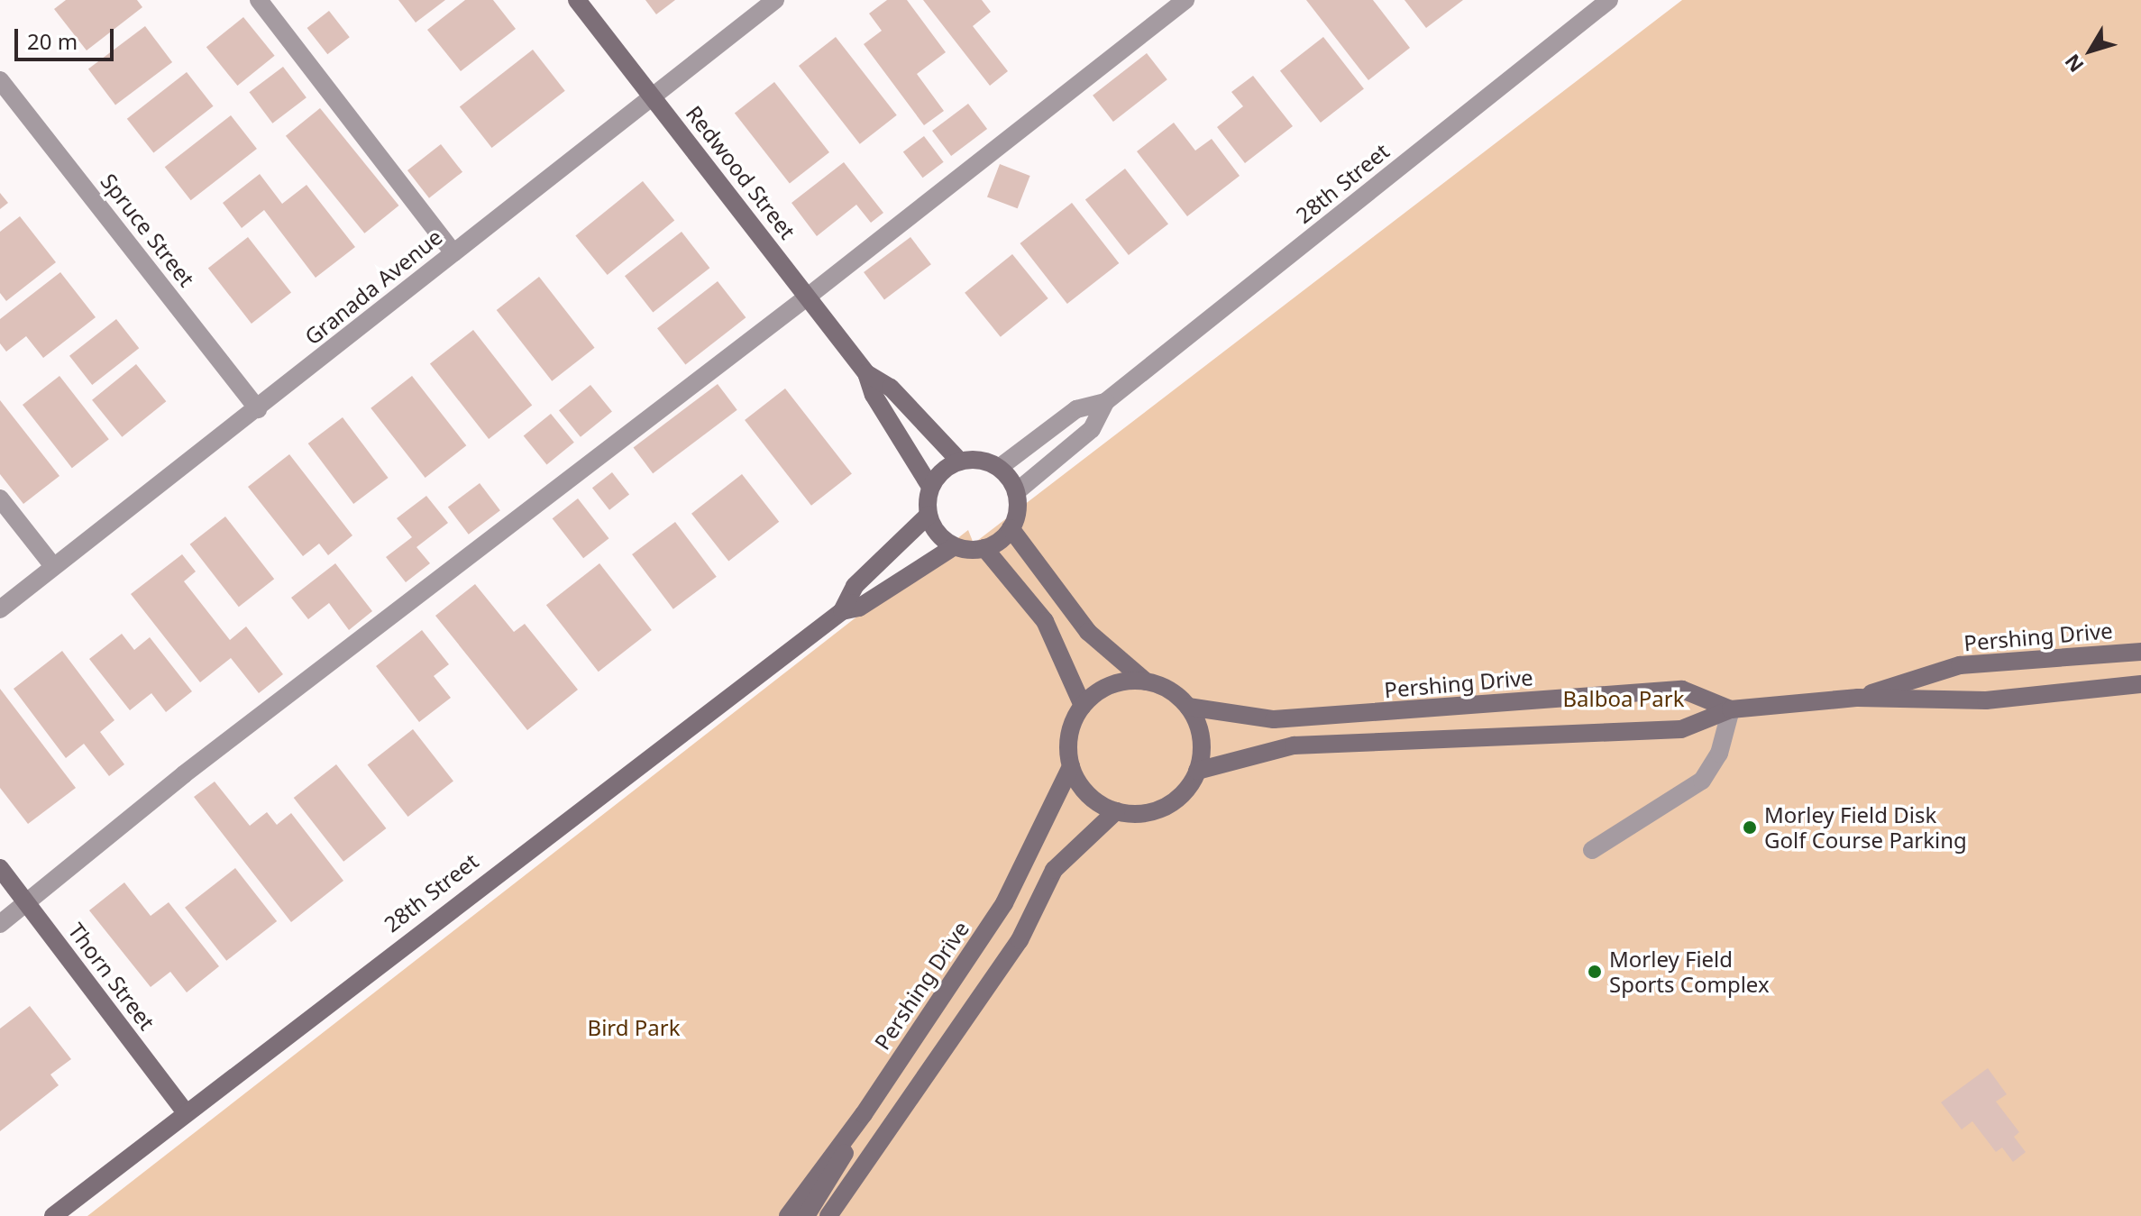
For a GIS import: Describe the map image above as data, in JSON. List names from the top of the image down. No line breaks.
{"streets":{"main road":["Redwood Street","28th Street","Pershing Drive","Thorn Street"],"street":["Spruce Street","Granada Avenue"]},"crossings":[["Redwood Street","28th Street"],["Redwood Street","Granada Avenue"],["28th Street","Thorn Street"],["Spruce Street","Granada Avenue"]],"parks":["Balboa Park","Bird Park"],"places":["Morley Field Disk Golf Course Parking","Morley Field Sports Complex"],"scale_bar":"20 m","north":"bottom left"}
